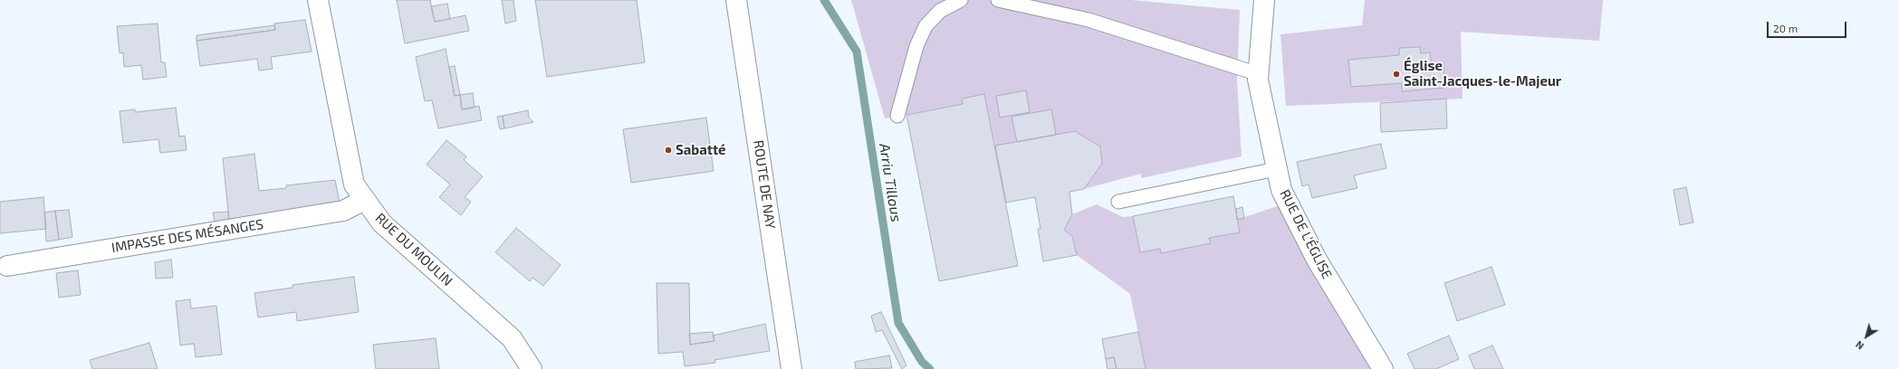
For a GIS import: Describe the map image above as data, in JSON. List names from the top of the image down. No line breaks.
{"streets":{"street":["ROUTE DE NAY","RUE DE L'ÉGLISE","IMPASSE DES MÉSANGES","RUE DU MOULIN"]},"crossings":[["IMPASSE DES MÉSANGES","RUE DU MOULIN"]],"water":["Arriu Tillous"],"places":["Église Saint-Jacques-le-Majeur","Sabatté"],"scale_bar":"20 m","north":"bottom left"}
